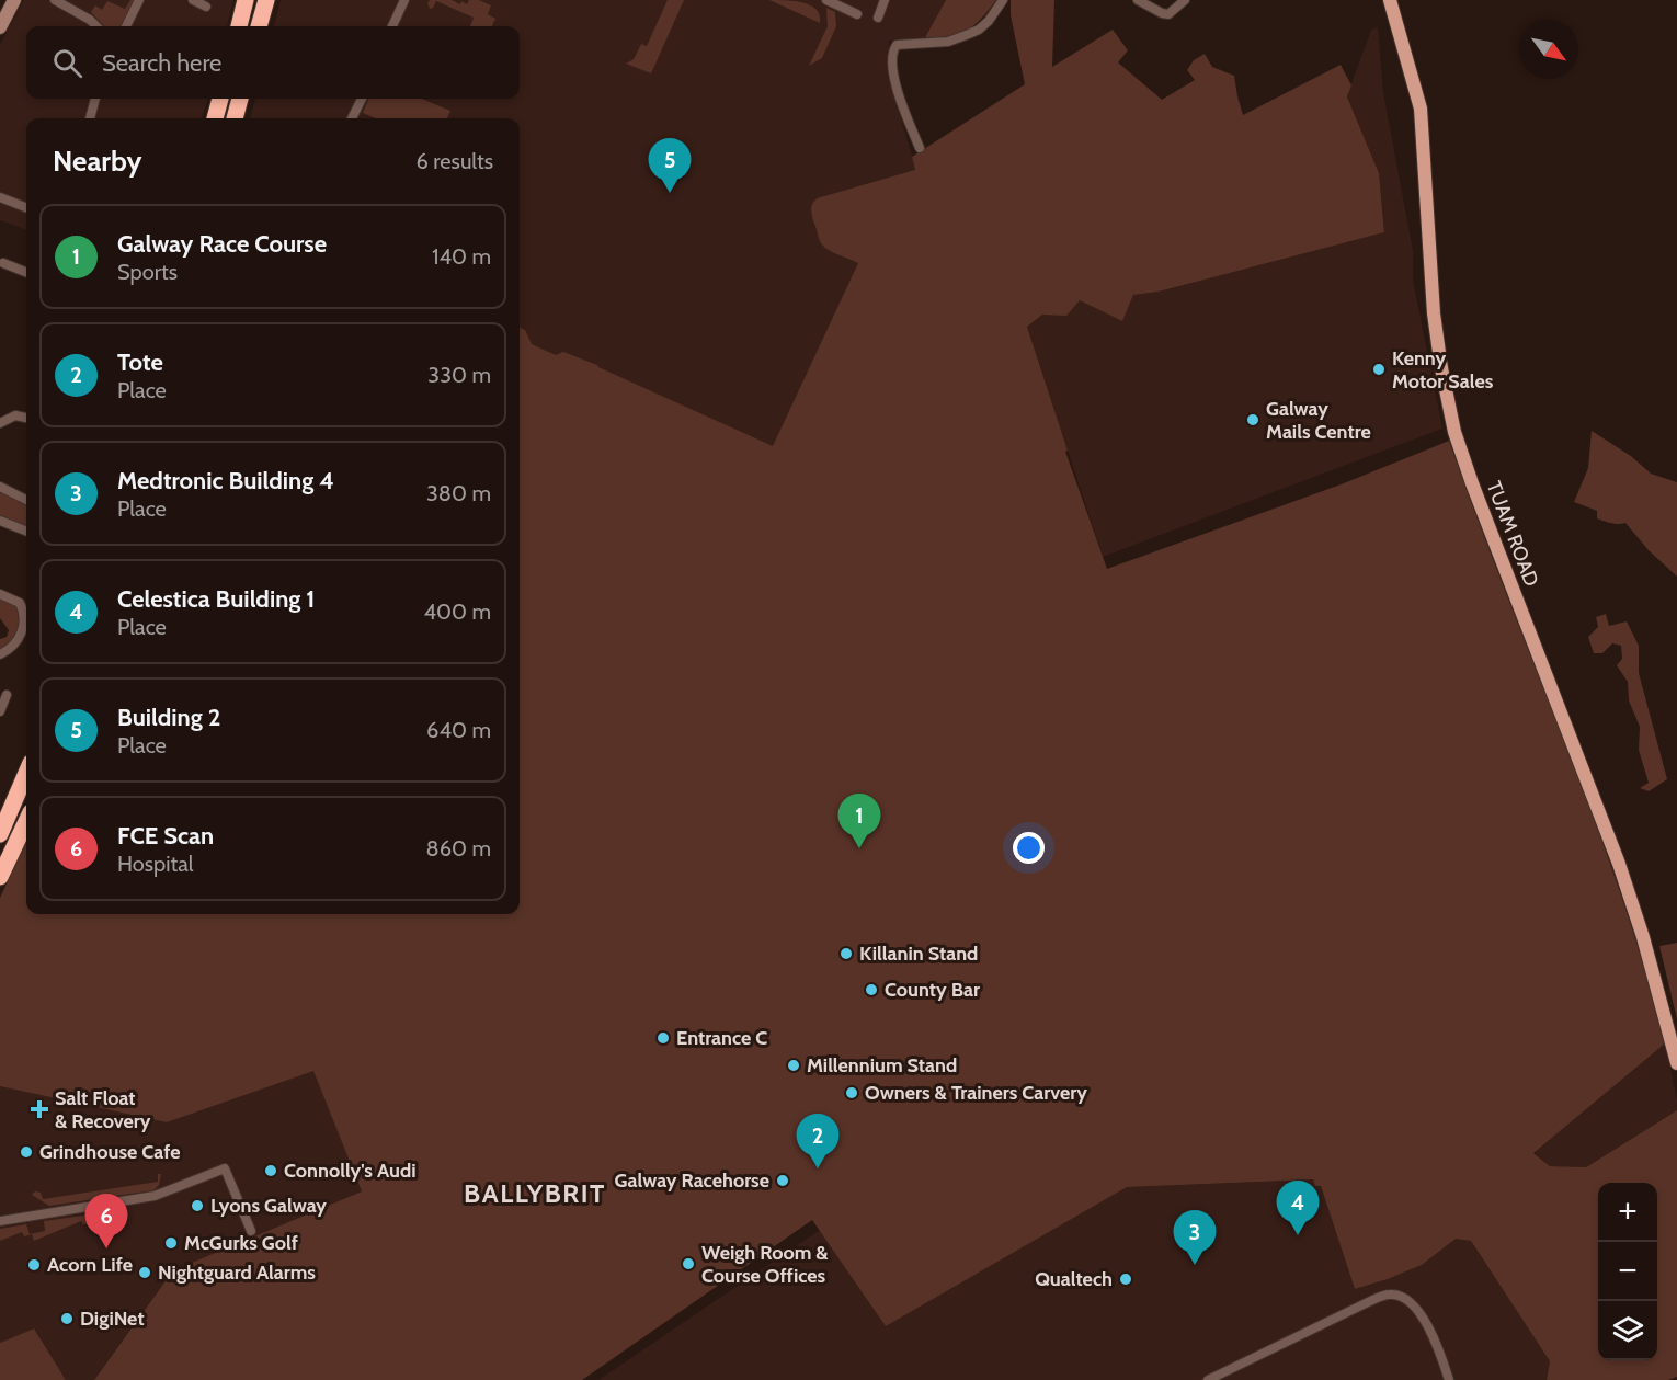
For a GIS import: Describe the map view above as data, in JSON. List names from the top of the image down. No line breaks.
{"streets":{"main road":["TUAM ROAD"]},"districts":["BALLYBRIT"],"places":{"other":["Kenny Motor Sales","Galway Mails Centre","Killanin Stand","County Bar","Entrance C","Millennium Stand","Owners & Trainers Carvery","Grindhouse Cafe","Connolly's Audi","Galway Racehorse","Lyons Galway","McGurks Golf","Weigh Room & Course Offices","Acorn Life","Nightguard Alarms","Qualtech","DigiNet"],"health":["Salt Float & Recovery"]},"north":"bottom right","page":{"search":"Search here","heading":["Nearby","6 results"],"pins":["5","1","2","4","6","3"],"list":[{"mark":"1","name":"Galway Race Course","note":"Sports","value":"140 m"},{"mark":"2","name":"Tote","note":"Place","value":"330 m"},{"mark":"3","name":"Medtronic Building 4","note":"Place","value":"380 m"},{"mark":"4","name":"Celestica Building 1","note":"Place","value":"400 m"},{"mark":"5","name":"Building 2","note":"Place","value":"640 m"},{"mark":"6","name":"FCE Scan","note":"Hospital","value":"860 m"}],"map_buttons":["+","−"]}}
